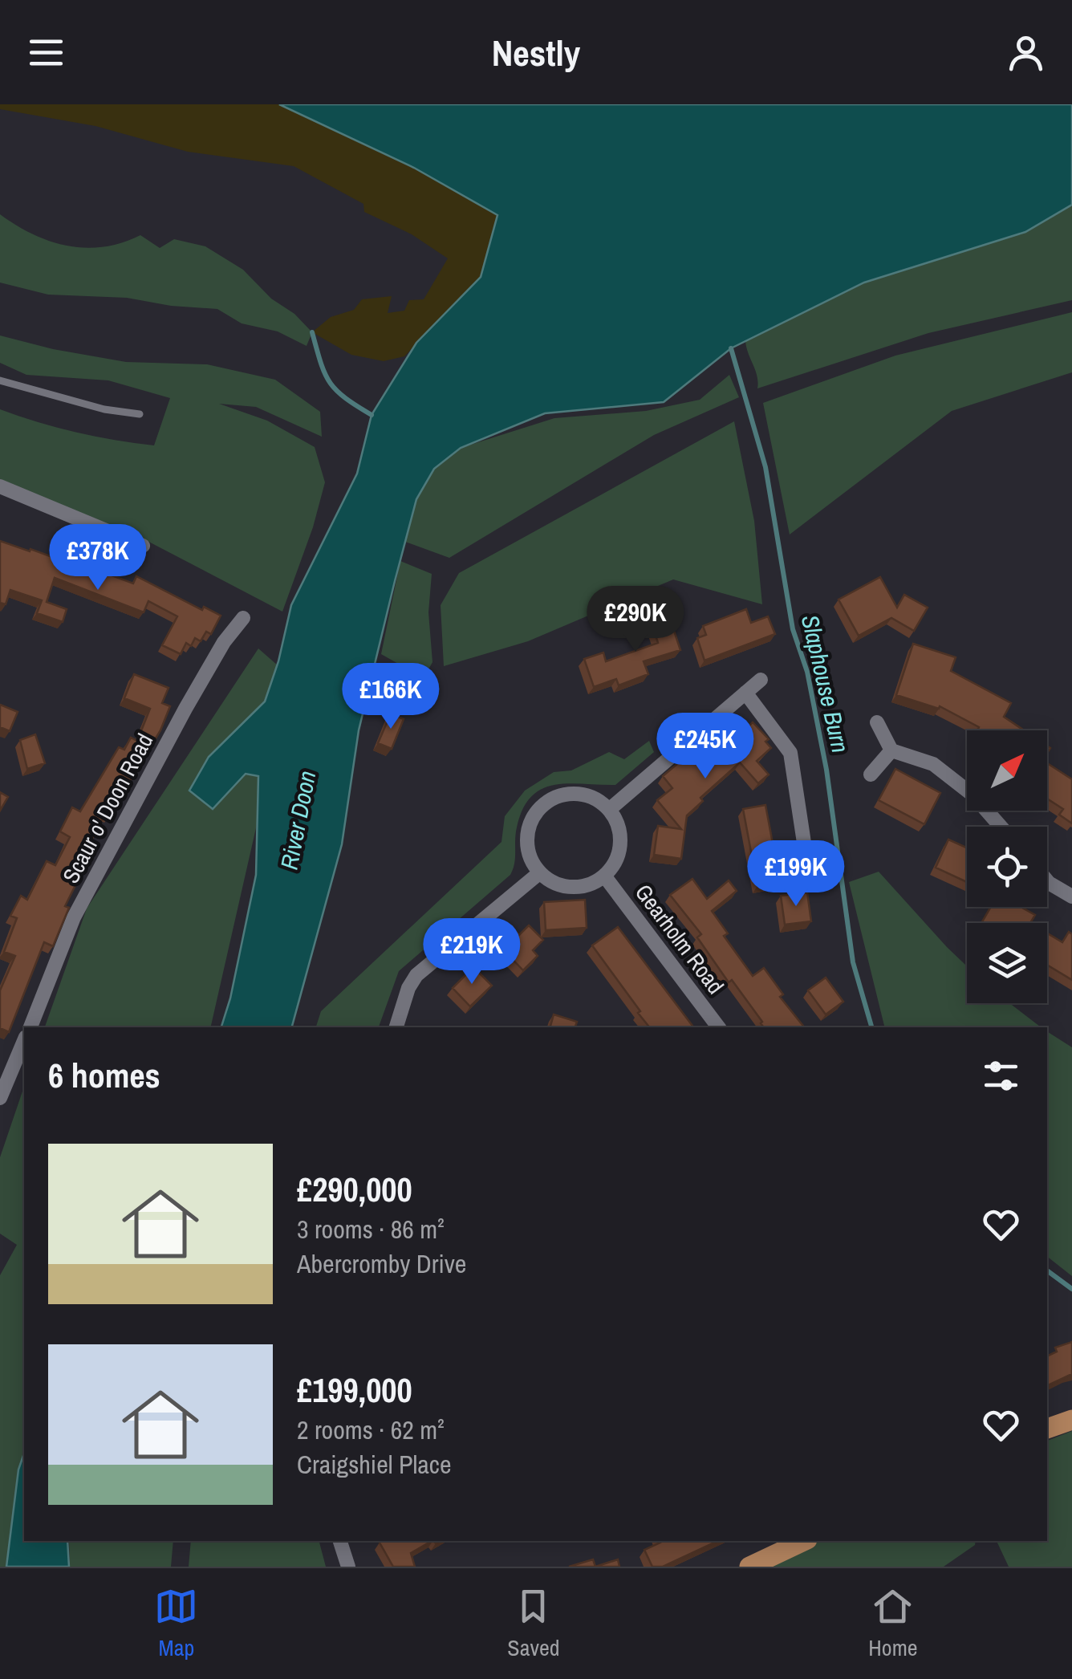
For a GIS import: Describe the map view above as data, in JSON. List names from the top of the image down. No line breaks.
{"streets":{"street":["Scaur o' Doon Road","Gearholm Road"]},"water":["Slaphouse Burn","River Doon"],"north":"top right","page":{"header":"Nestly","price":["£378K","£290K","£166K","£245K","£199K","£219K"],"heading":"6 homes","list":[{"name":"£290,000","note":"3 rooms · 86 m² · Abercromby Drive"},{"name":"£199,000","note":"2 rooms · 62 m² · Craigshiel Place"}],"tabs":["Map","Saved","Home"]}}
